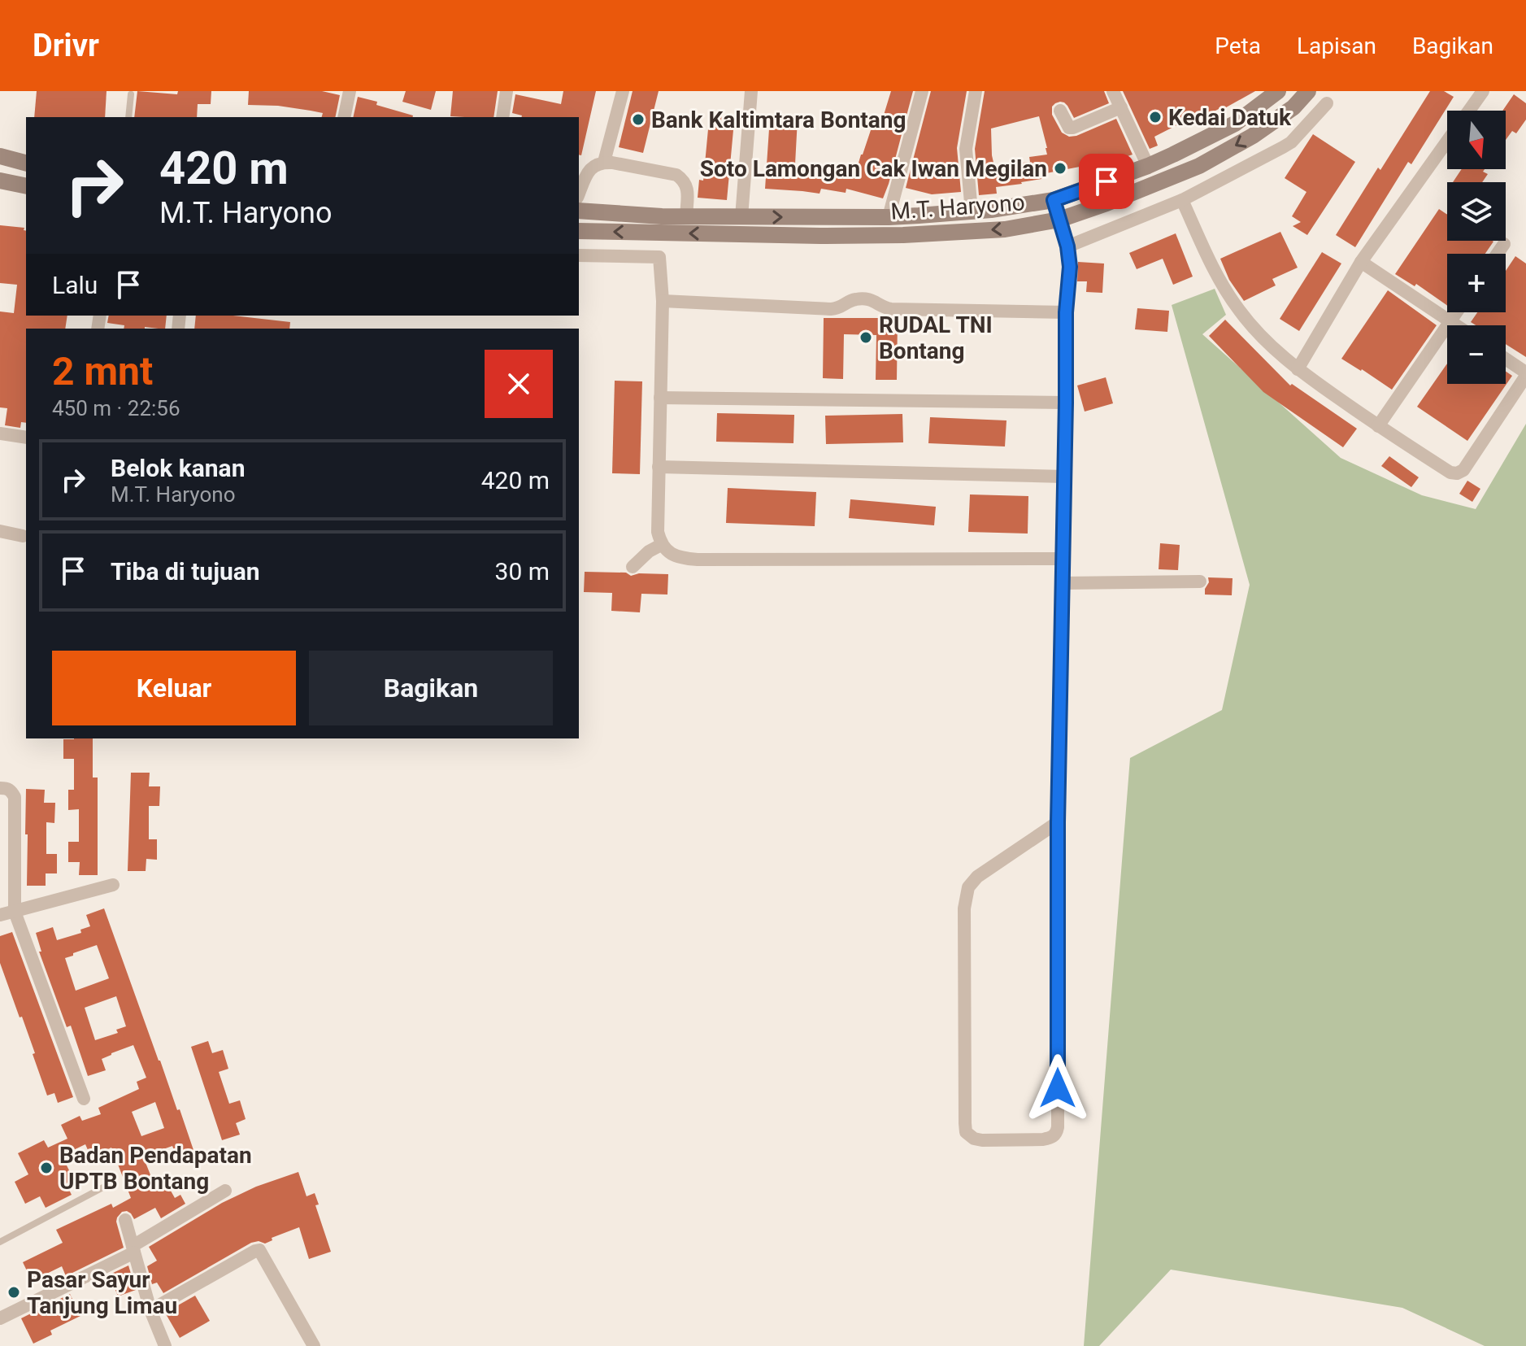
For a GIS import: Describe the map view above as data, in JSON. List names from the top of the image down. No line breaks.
{"streets":{"main road":["M.T. Haryono"]},"places":["Kedai Datuk","Bank Kaltimtara Bontang","Soto Lamongan Cak Iwan Megilan","RUDAL TNI Bontang","Badan Pendapatan UPTB Bontang","Pasar Sayur Tanjung Limau"],"north":"bottom","page":{"header":"Drivr","nav":["Peta","Lapisan","Bagikan"],"map_buttons":["+","−"],"turn":["420 m","M.T. Haryono"],"then":"Lalu","heading":["2 mnt","450 m · 22:56"],"list":[{"name":"Belok kanan","note":"M.T. Haryono","value":"420 m"},{"name":"Tiba di tujuan","value":"30 m"}],"buttons":["Keluar","Bagikan"]}}
